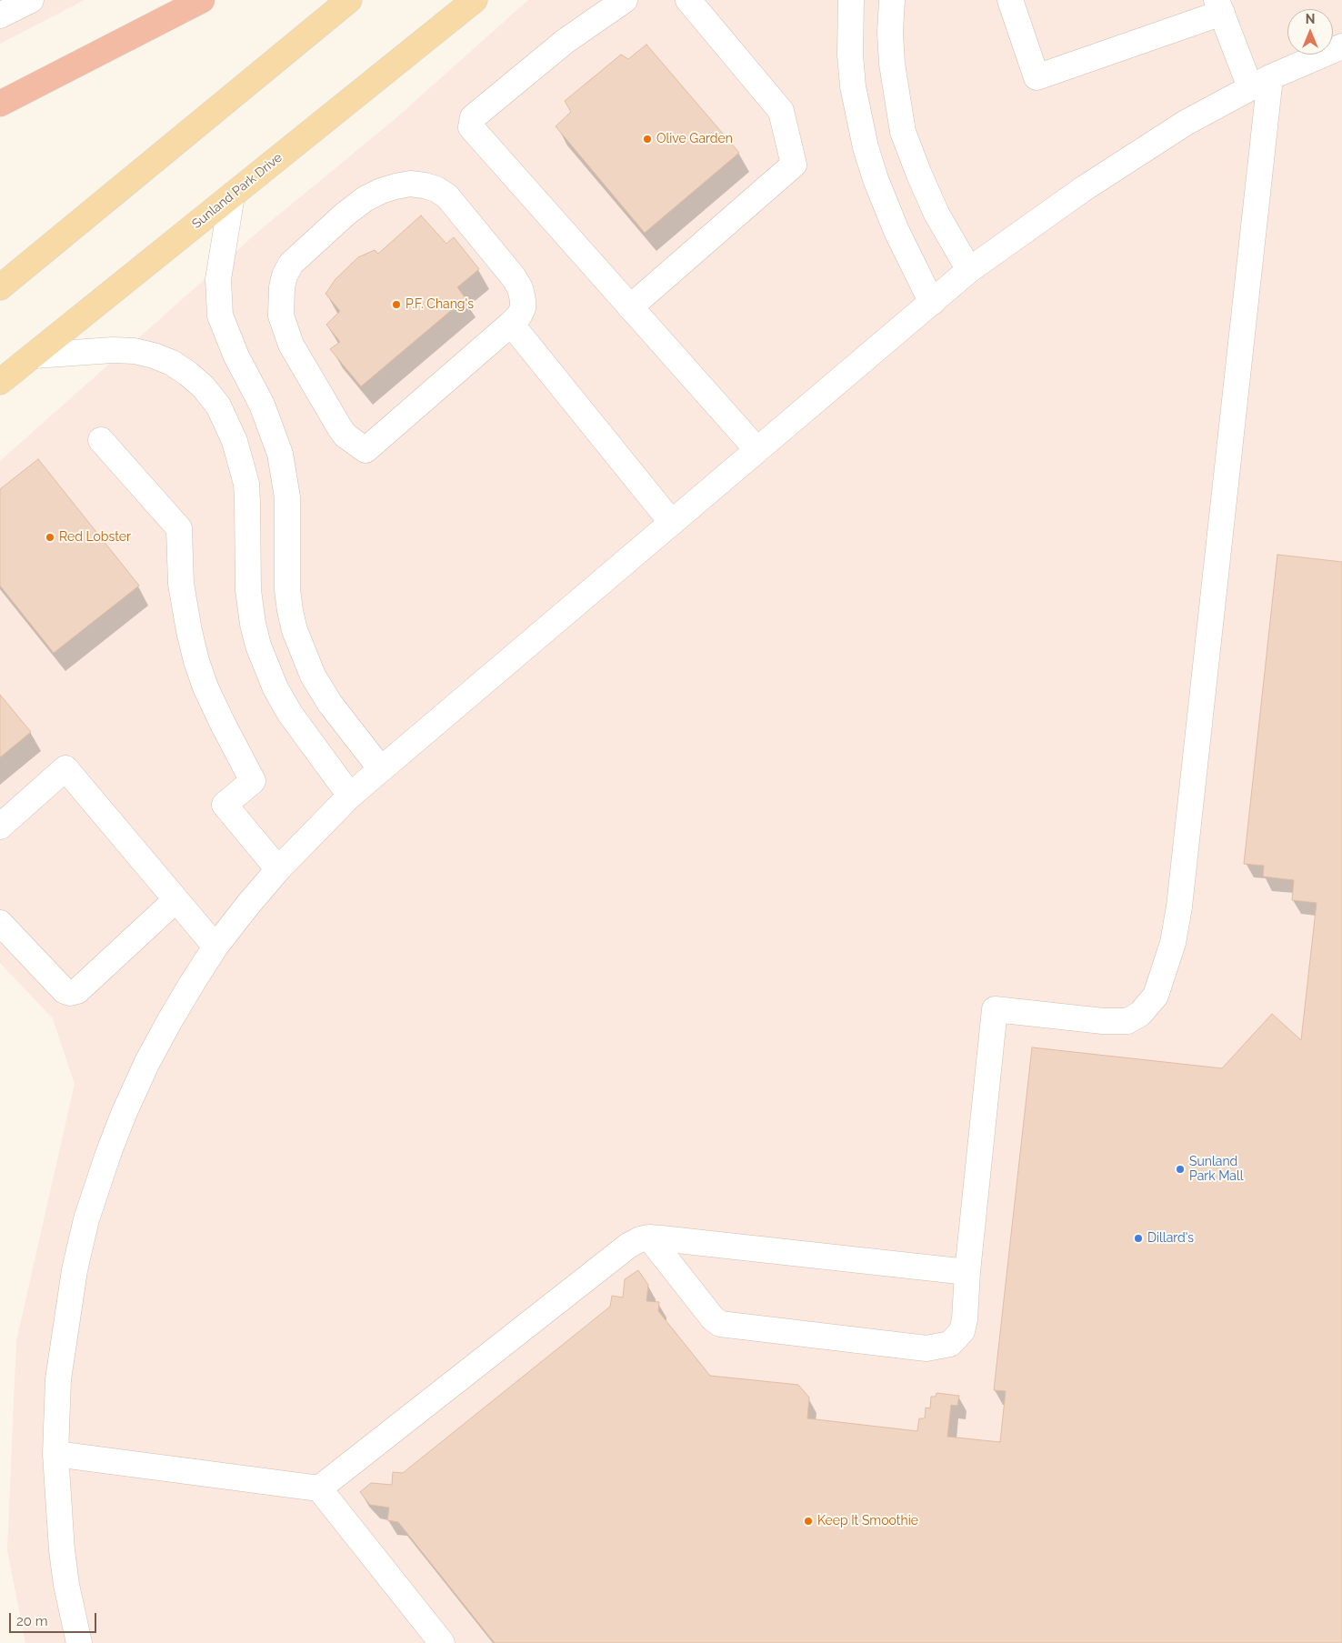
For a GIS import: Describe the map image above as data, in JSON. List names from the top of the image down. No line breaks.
{"streets":{"main road":["Sunland Park Drive"]},"places":["Olive Garden","P.F. Chang's","Red Lobster","Sunland Park Mall","Dillard's","Keep It Smoothie"],"scale_bar":"20 m","north":"top"}
